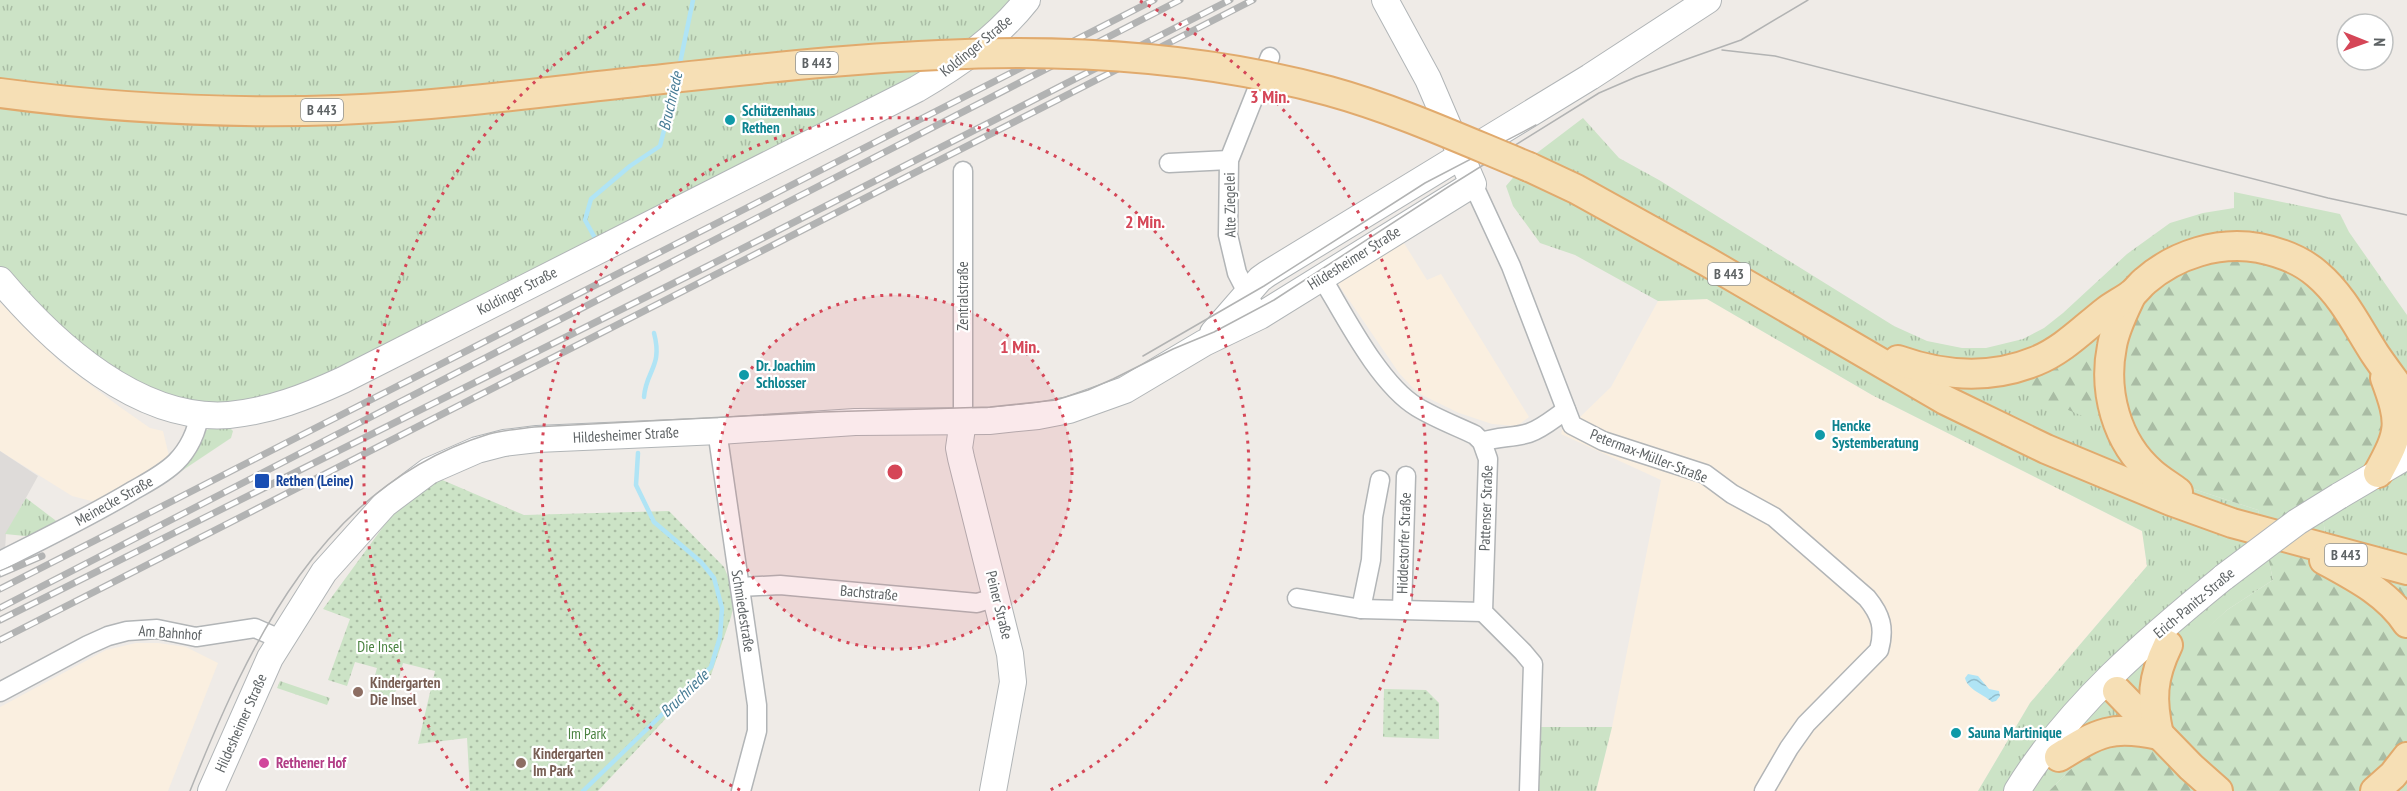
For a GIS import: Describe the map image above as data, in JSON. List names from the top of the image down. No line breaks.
{"streets":{"main road":["B 443"],"street":["Koldinger Straße","Alte Ziegelei","Hildesheimer Straße","Zentralstraße","Petermax-Müller-Straße","Meinecke Straße","Pattenser Straße","Hiddestorfer Straße","Bachstraße","Erich-Panitz-Straße","Peiner Straße","Schmiedestraße","Am Bahnhof"]},"crossings":[["Koldinger Straße","Meinecke Straße"],["Alte Ziegelei","Hildesheimer Straße"],["Hildesheimer Straße","Zentralstraße"],["Hildesheimer Straße","Petermax-Müller-Straße"],["Hildesheimer Straße","Pattenser Straße"],["Hildesheimer Straße","Peiner Straße"],["Hildesheimer Straße","Schmiedestraße"],["Hildesheimer Straße","Am Bahnhof"],["Zentralstraße","Peiner Straße"],["Pattenser Straße","Hiddestorfer Straße"],["Bachstraße","Peiner Straße"],["Bachstraße","Schmiedestraße"]],"water":["Bruchriede"],"parks":["Die Insel","Im Park"],"places":{"other":["Schützenhaus Rethen","Dr. Joachim Schlosser","Hencke Systemberatung","Kindergarten Die Insel","Sauna Martinique","Rethener Hof","Kindergarten Im Park"],"transit":["Rethen (Leine)"]},"north":"right","rings":["3 Min.","2 Min.","1 Min."]}
